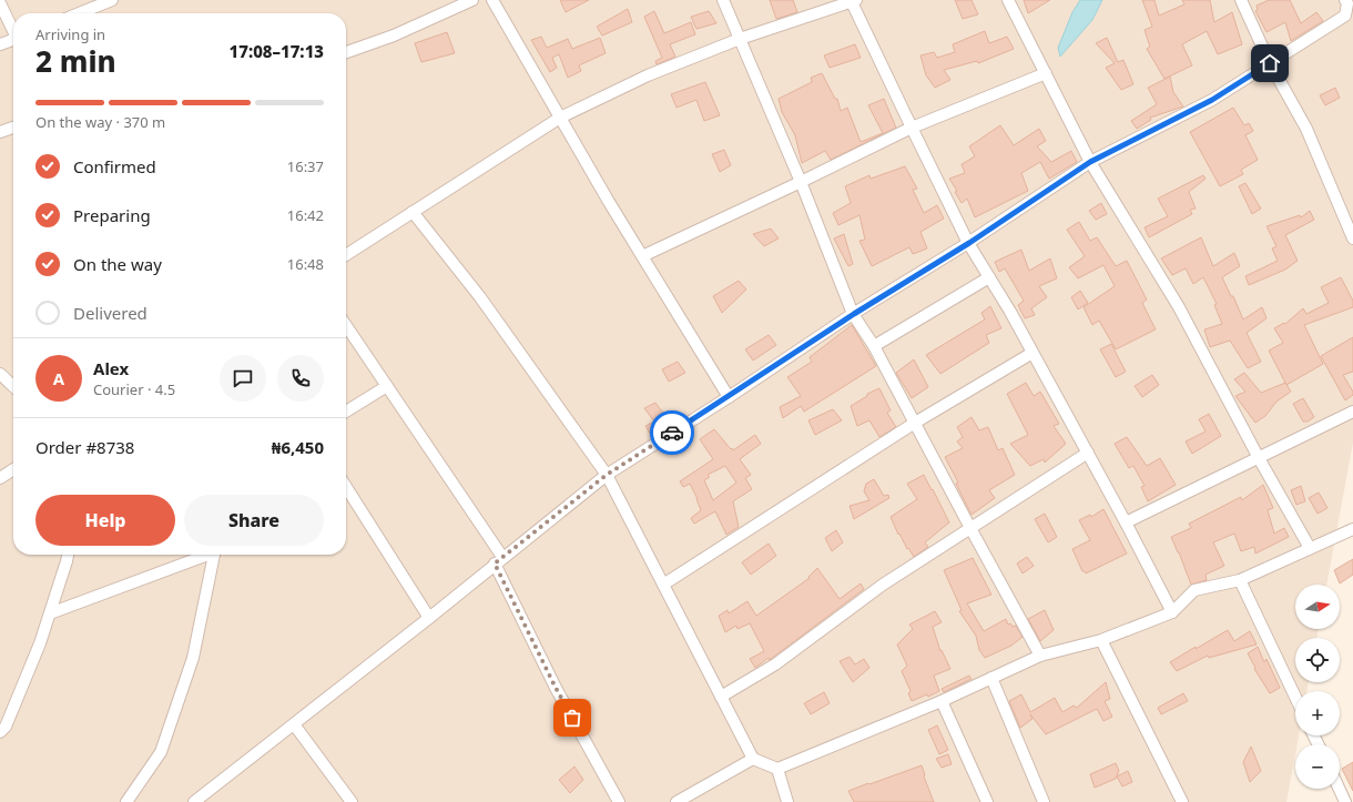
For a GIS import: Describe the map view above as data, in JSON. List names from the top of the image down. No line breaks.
{"north":"right","page":{"heading":["2 min","Arriving in","17:08–17:13"],"panel":["Alex","Courier · 4.5","Order #8738","₦6,450"],"bar":"On the way · 370 m","list":[["Confirmed","16:37"],["Preparing","16:42"],["On the way","16:48"],"Delivered"],"round":"A","buttons":["Help","Share"],"map_buttons":["+","−"]}}
